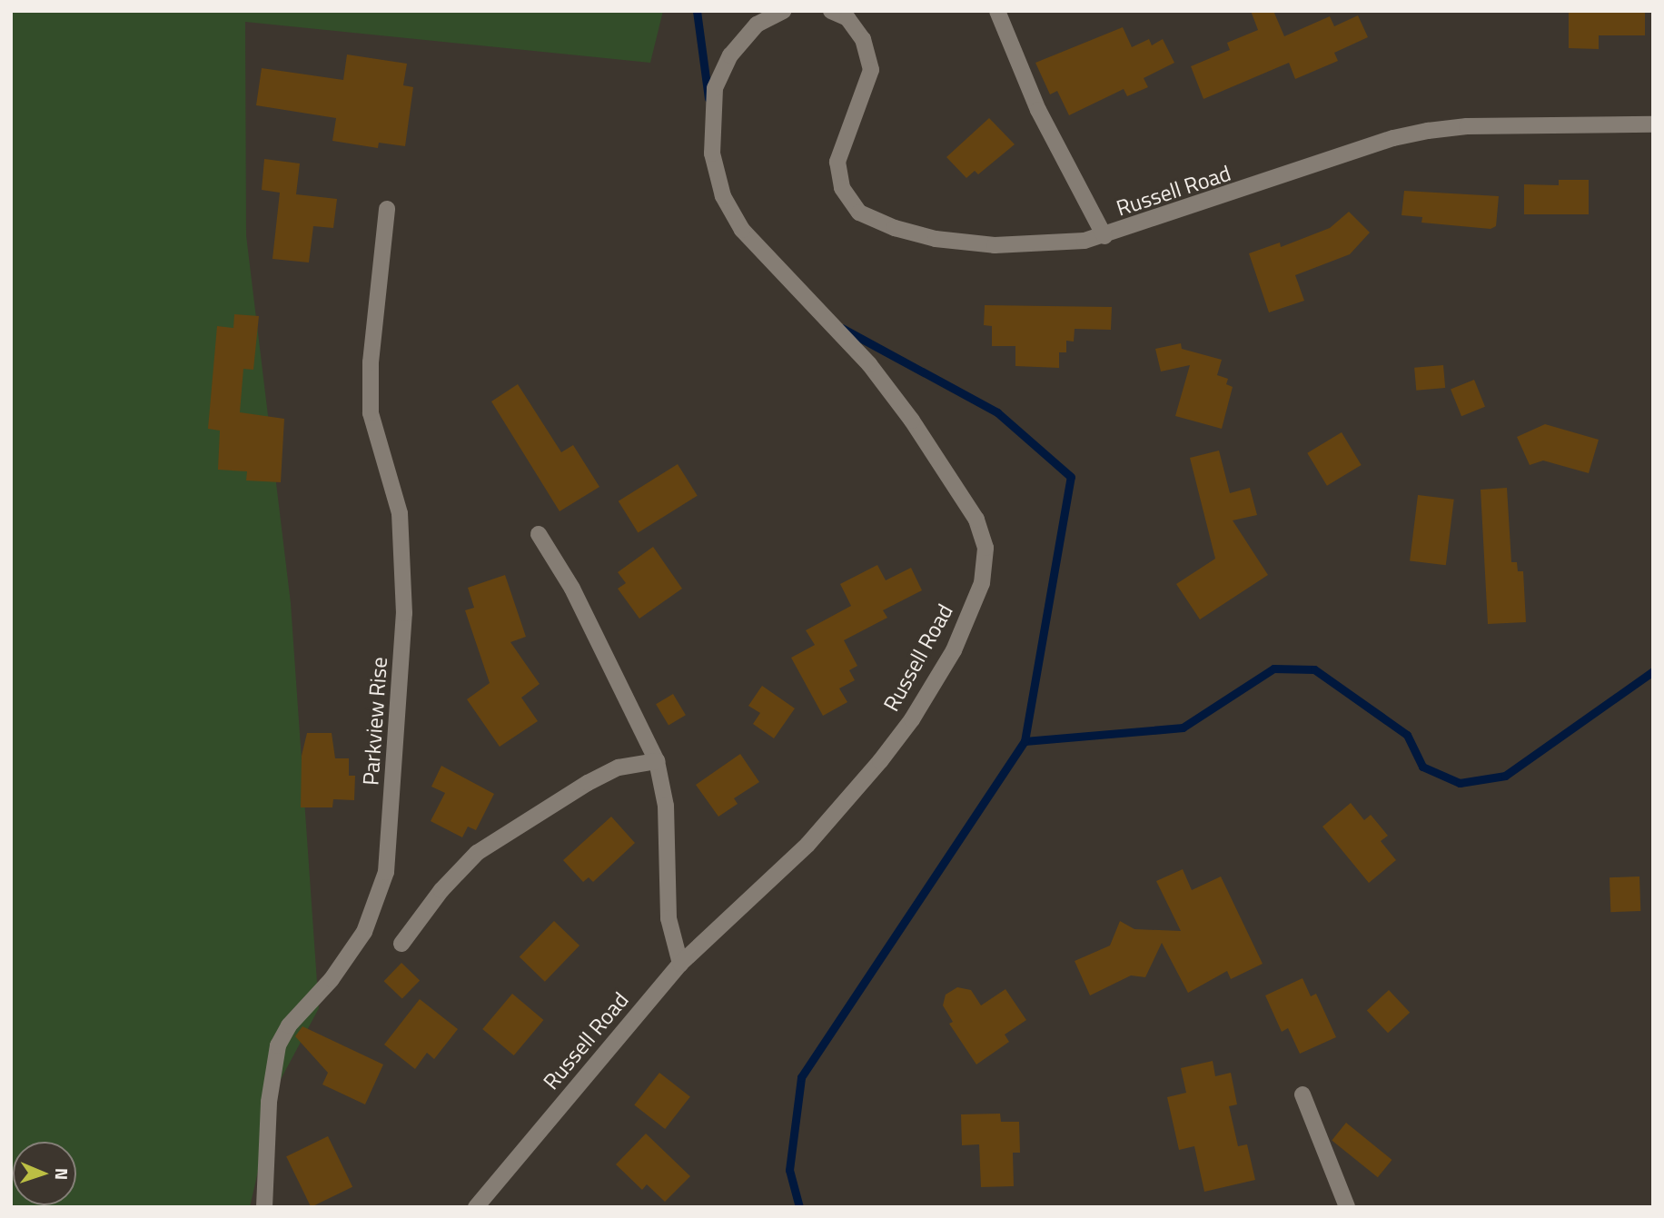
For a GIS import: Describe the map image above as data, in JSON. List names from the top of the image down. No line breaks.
{"streets":{"street":["Russell Road","Parkview Rise"]},"north":"right"}
